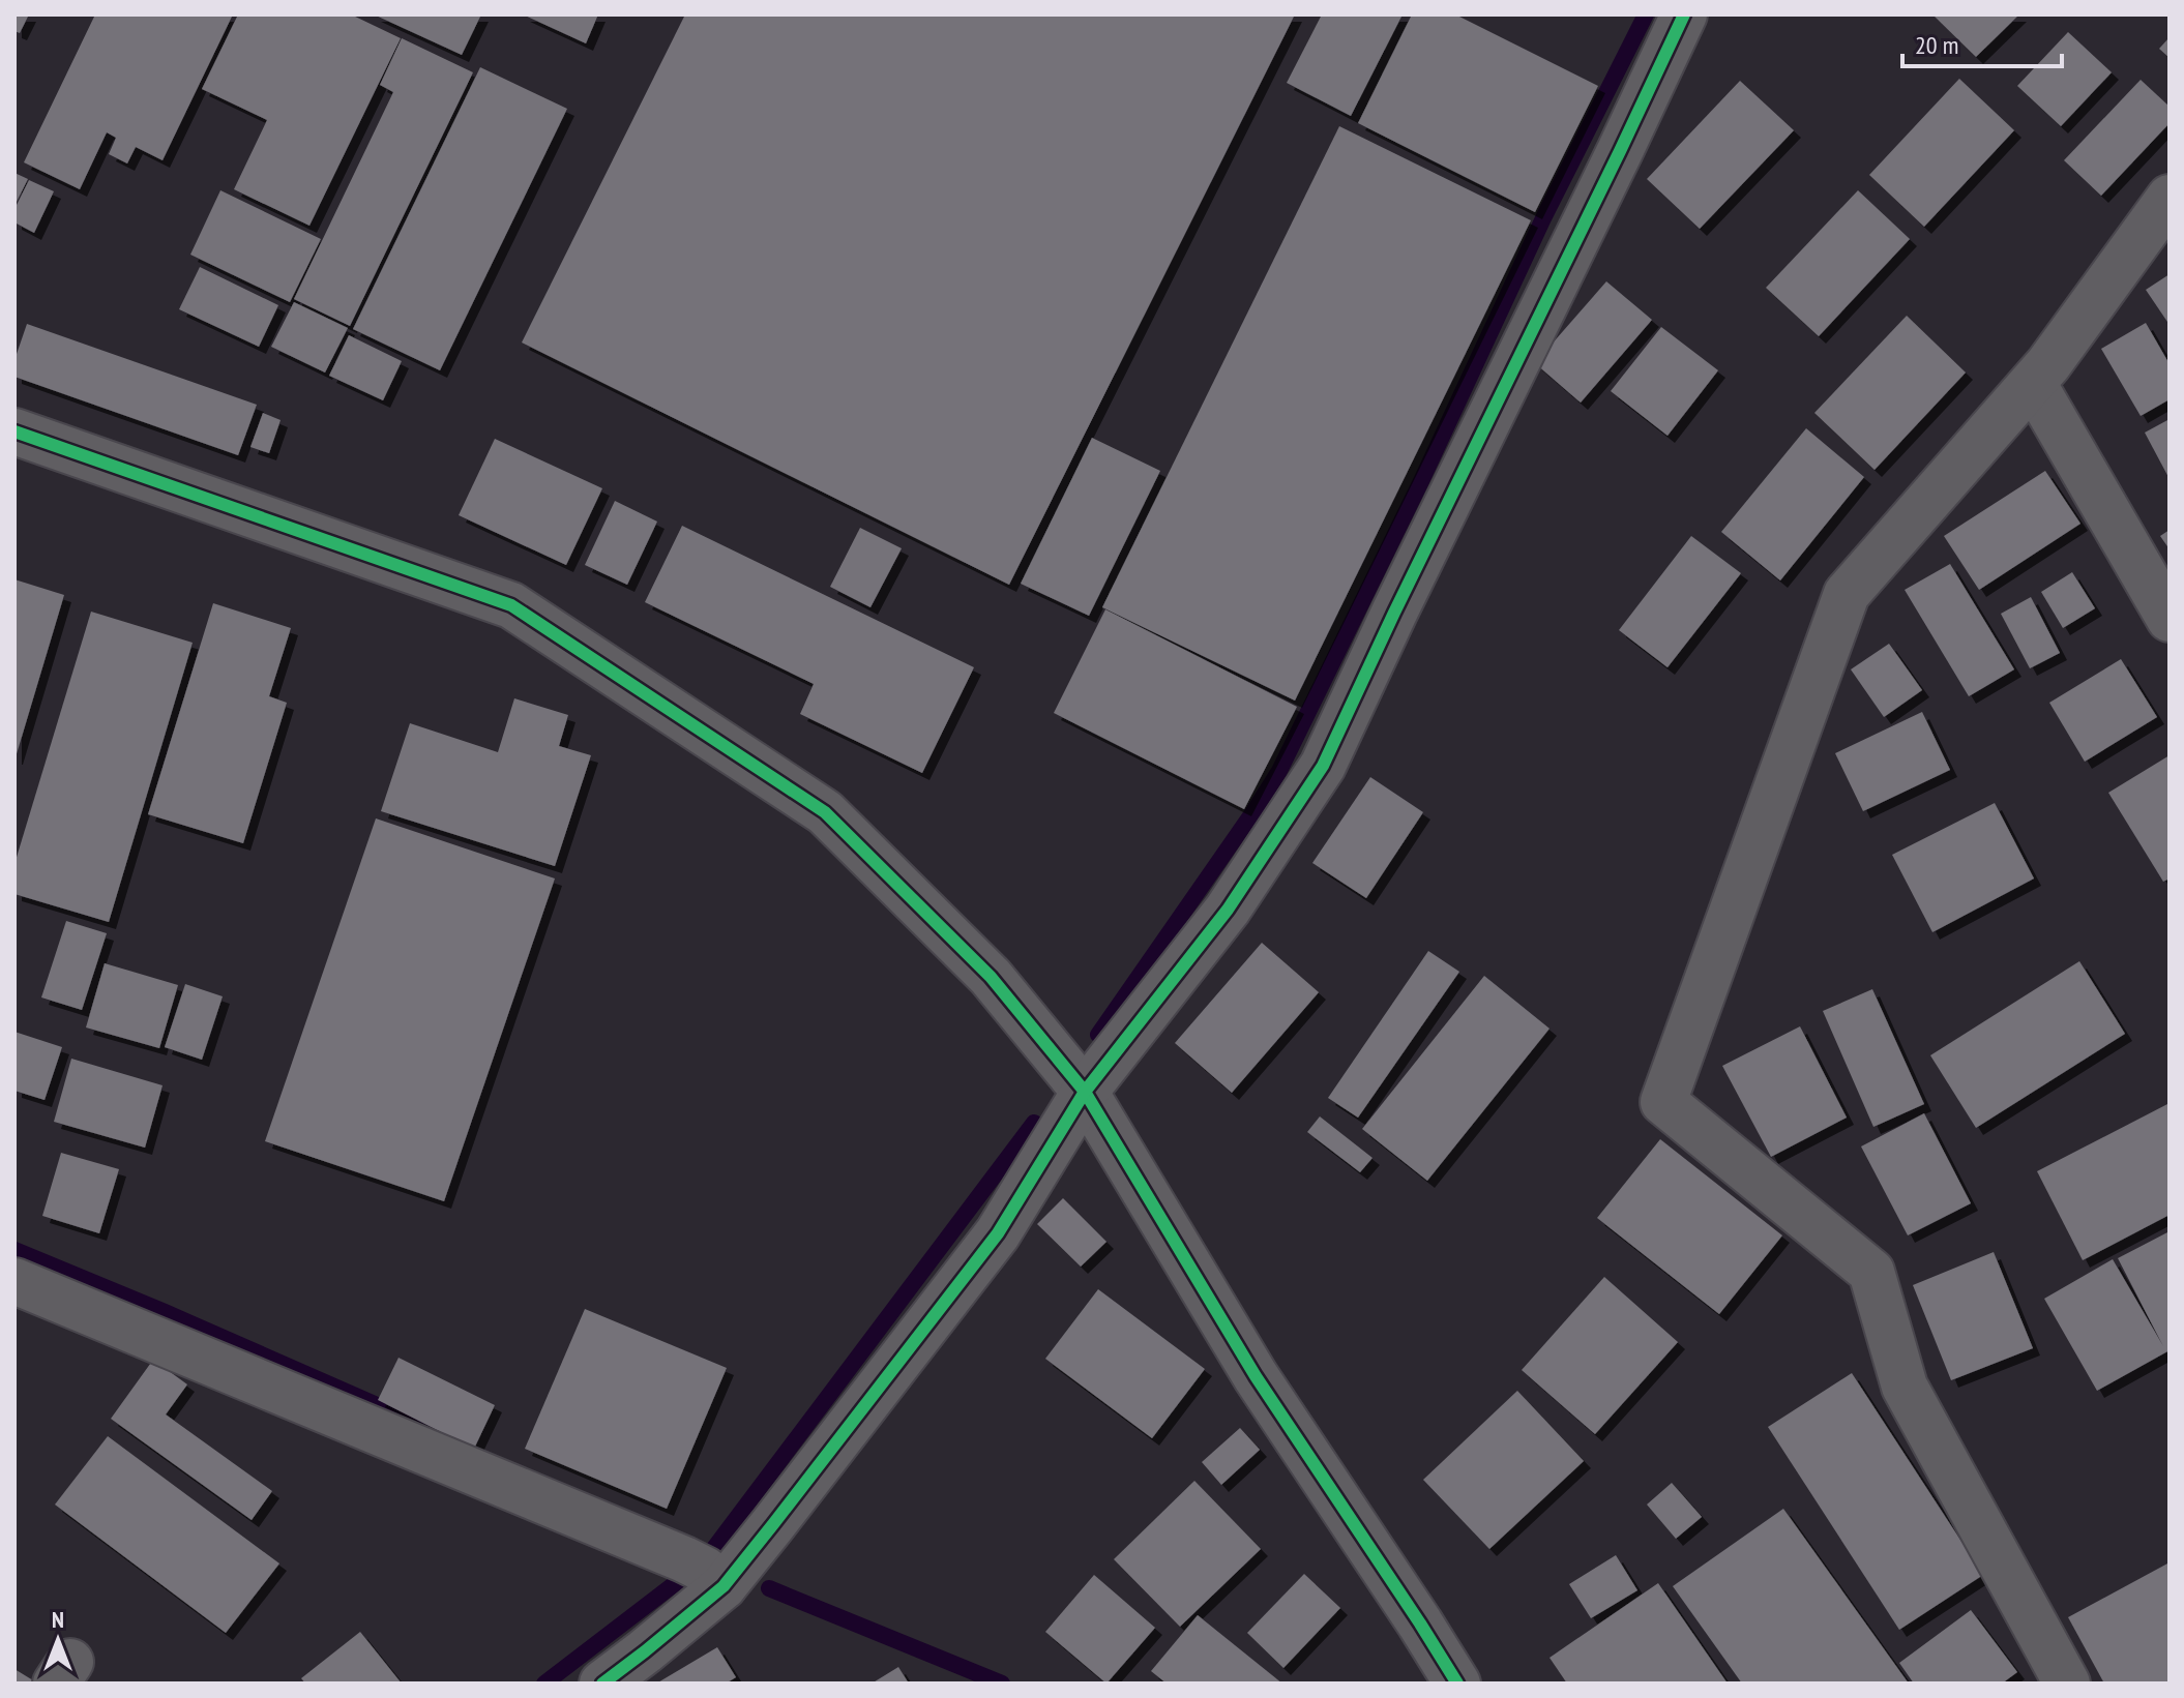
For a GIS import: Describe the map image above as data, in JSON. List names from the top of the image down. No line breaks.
{"scale_bar":"20 m","north":"top"}
